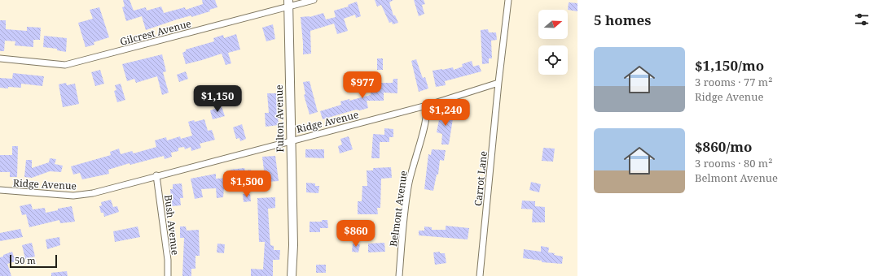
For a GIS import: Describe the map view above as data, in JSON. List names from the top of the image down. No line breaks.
{"streets":{"street":["Gilcrest Avenue","Fulton Avenue","Ridge Avenue","Carrot Lane","Belmont Avenue","Bush Avenue"]},"crossings":[["Gilcrest Avenue","Fulton Avenue"],["Fulton Avenue","Ridge Avenue"],["Ridge Avenue","Carrot Lane"],["Ridge Avenue","Belmont Avenue"],["Ridge Avenue","Bush Avenue"]],"scale_bar":"50 m","north":"right","page":{"heading":"5 homes","list":[{"name":"$1,150/mo","note":"3 rooms · 77 m² · Ridge Avenue"},{"name":"$860/mo","note":"3 rooms · 80 m² · Belmont Avenue"}],"price":["$977","$1,150","$1,240","$1,500","$860"],"scale":"50 m"}}
